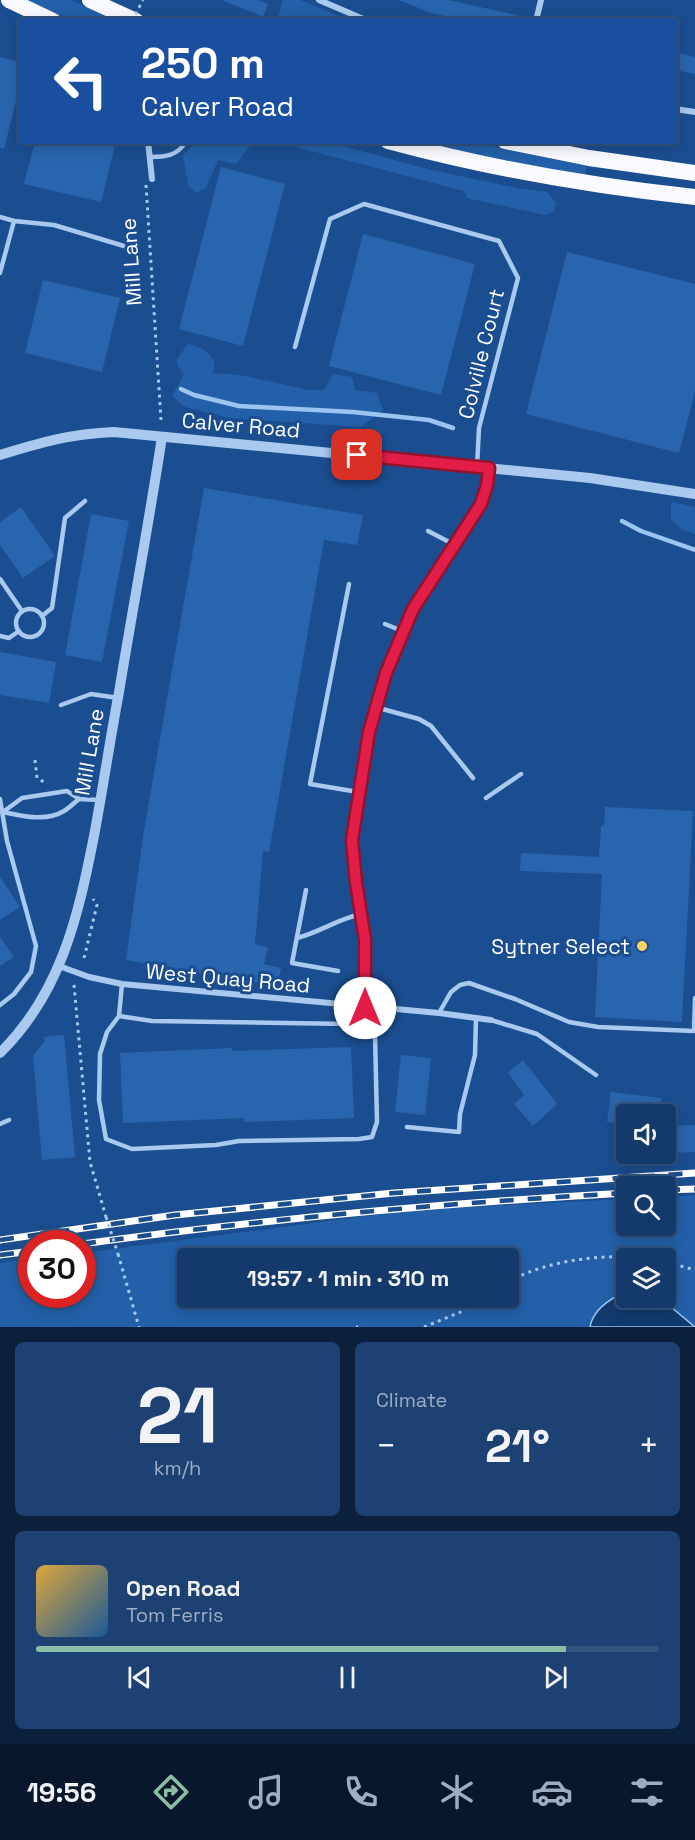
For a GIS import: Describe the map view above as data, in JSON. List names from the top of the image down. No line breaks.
{"streets":{"street":["Mill Lane","Calver Road","West Quay Road"],"lane":["Colville Court"]},"crossings":[["Mill Lane","Calver Road"],["Mill Lane","West Quay Road"],["Colville Court","Calver Road"]],"places":["Sytner Select"],"page":{"turn":["250 m","Calver Road"],"limit":"30","trip":"19:57 · 1 min · 310 m","tile":[["21","km/h"],"Climate"],"heat":["−","21°","+"],"song":["Open Road","Tom Ferris"],"tabs":"19:56"}}
